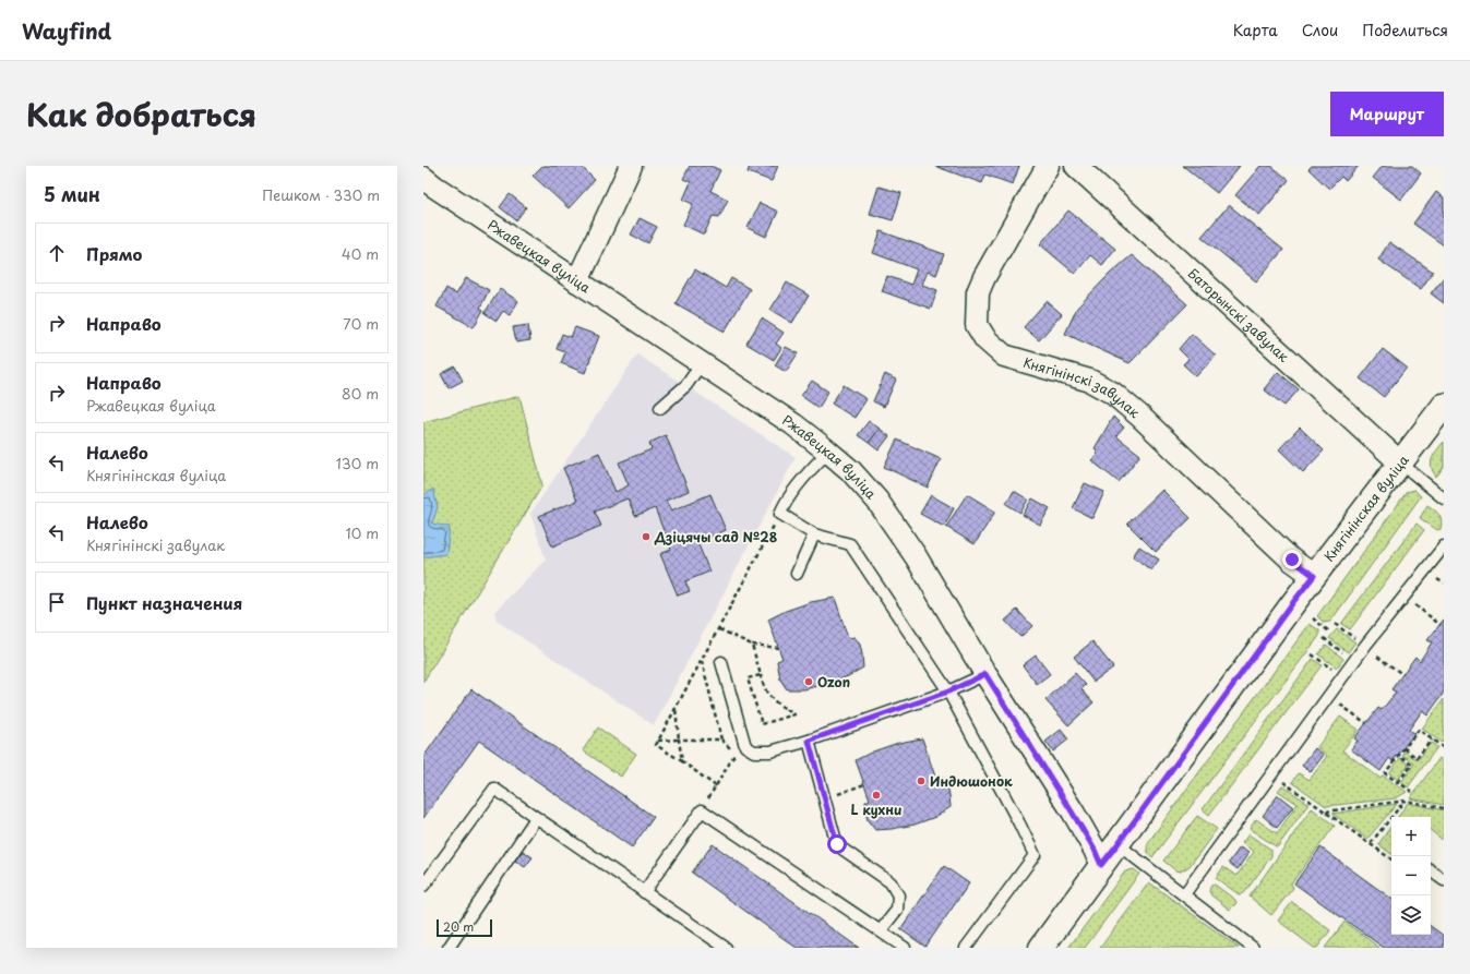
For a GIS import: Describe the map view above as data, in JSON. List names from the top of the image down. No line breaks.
{"streets":{"street":["Ржавецкая вуліца","Баторынскі завулак","Княгінінскі завулак","Княгінінская вуліца"]},"crossings":[["Ржавецкая вуліца","Княгінінская вуліца"],["Баторынскі завулак","Княгінінская вуліца"],["Княгінінскі завулак","Княгінінская вуліца"]],"places":["Дзіцячы сад №28","Ozon","Индюшонок","L кухни"],"scale_bar":"20 m","page":{"header":"Wayfind","nav":["Карта","Слои","Поделиться"],"title":"Как добраться","buttons":"Маршрут","heading":["5 мин","Пешком · 330 m"],"list":[["Прямо","40 m"],["Направо","70 m"],["Направо","Ржавецкая вуліца","80 m"],["Налево","Княгінінская вуліца","130 m"],["Налево","Княгінінскі завулак","10 m"],"Пункт назначения"],"map_buttons":["+","−"],"scale":"20 m"}}
